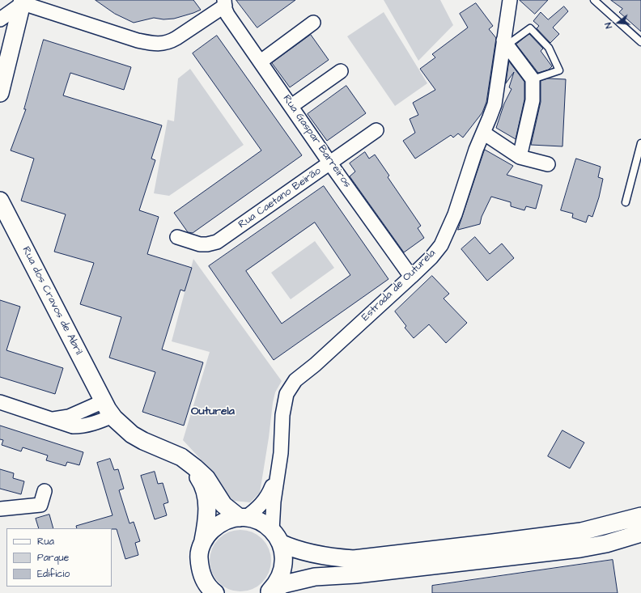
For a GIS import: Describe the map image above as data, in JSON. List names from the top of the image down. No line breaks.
{"streets":{"street":["Rua Gaspar Barreiros","Rua Caetano Beirão","Estrada de Outurela","Rua dos Cravos de Abril"]},"crossings":[["Rua Gaspar Barreiros","Rua Caetano Beirão"],["Rua Gaspar Barreiros","Estrada de Outurela"]],"districts":["Outurela"],"legend":["Rua","Parque","Edifício"],"north":"left"}
